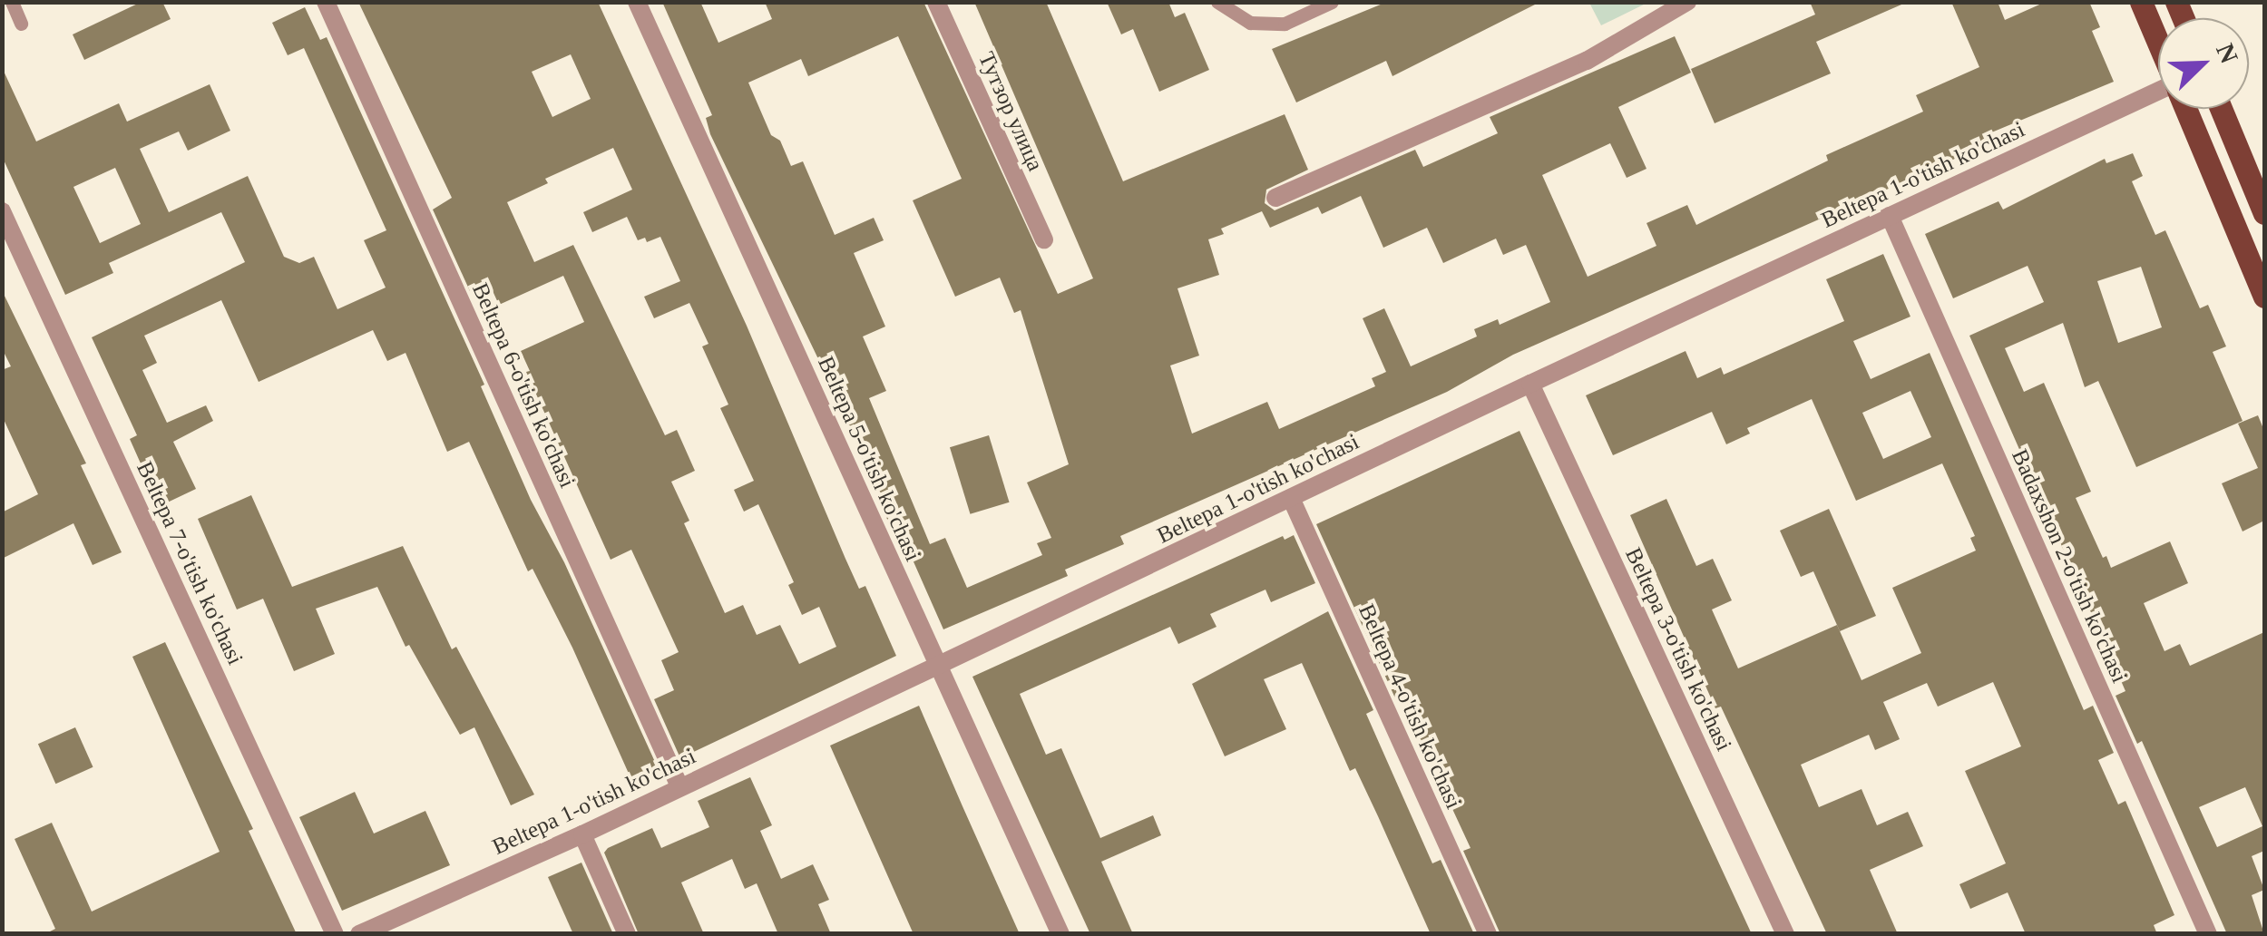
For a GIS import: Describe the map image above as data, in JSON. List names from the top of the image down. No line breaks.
{"streets":{"street":["Тутзор улица","Beltepa 1-o'tish ko'chasi","Beltepa 6-o'tish ko'chasi","Beltepa 5-o'tish ko'chasi","Beltepa 7-o'tish ko'chasi","Badaxshon 2-o'tish ko'chasi","Beltepa 3-o'tish ko'chasi","Beltepa 4-o'tish ko'chasi"]},"crossings":[["Beltepa 1-o'tish ko'chasi","Beltepa 6-o'tish ko'chasi"],["Beltepa 1-o'tish ko'chasi","Beltepa 5-o'tish ko'chasi"],["Beltepa 1-o'tish ko'chasi","Badaxshon 2-o'tish ko'chasi"],["Beltepa 1-o'tish ko'chasi","Beltepa 3-o'tish ko'chasi"],["Beltepa 1-o'tish ko'chasi","Beltepa 4-o'tish ko'chasi"]],"north":"top right"}
